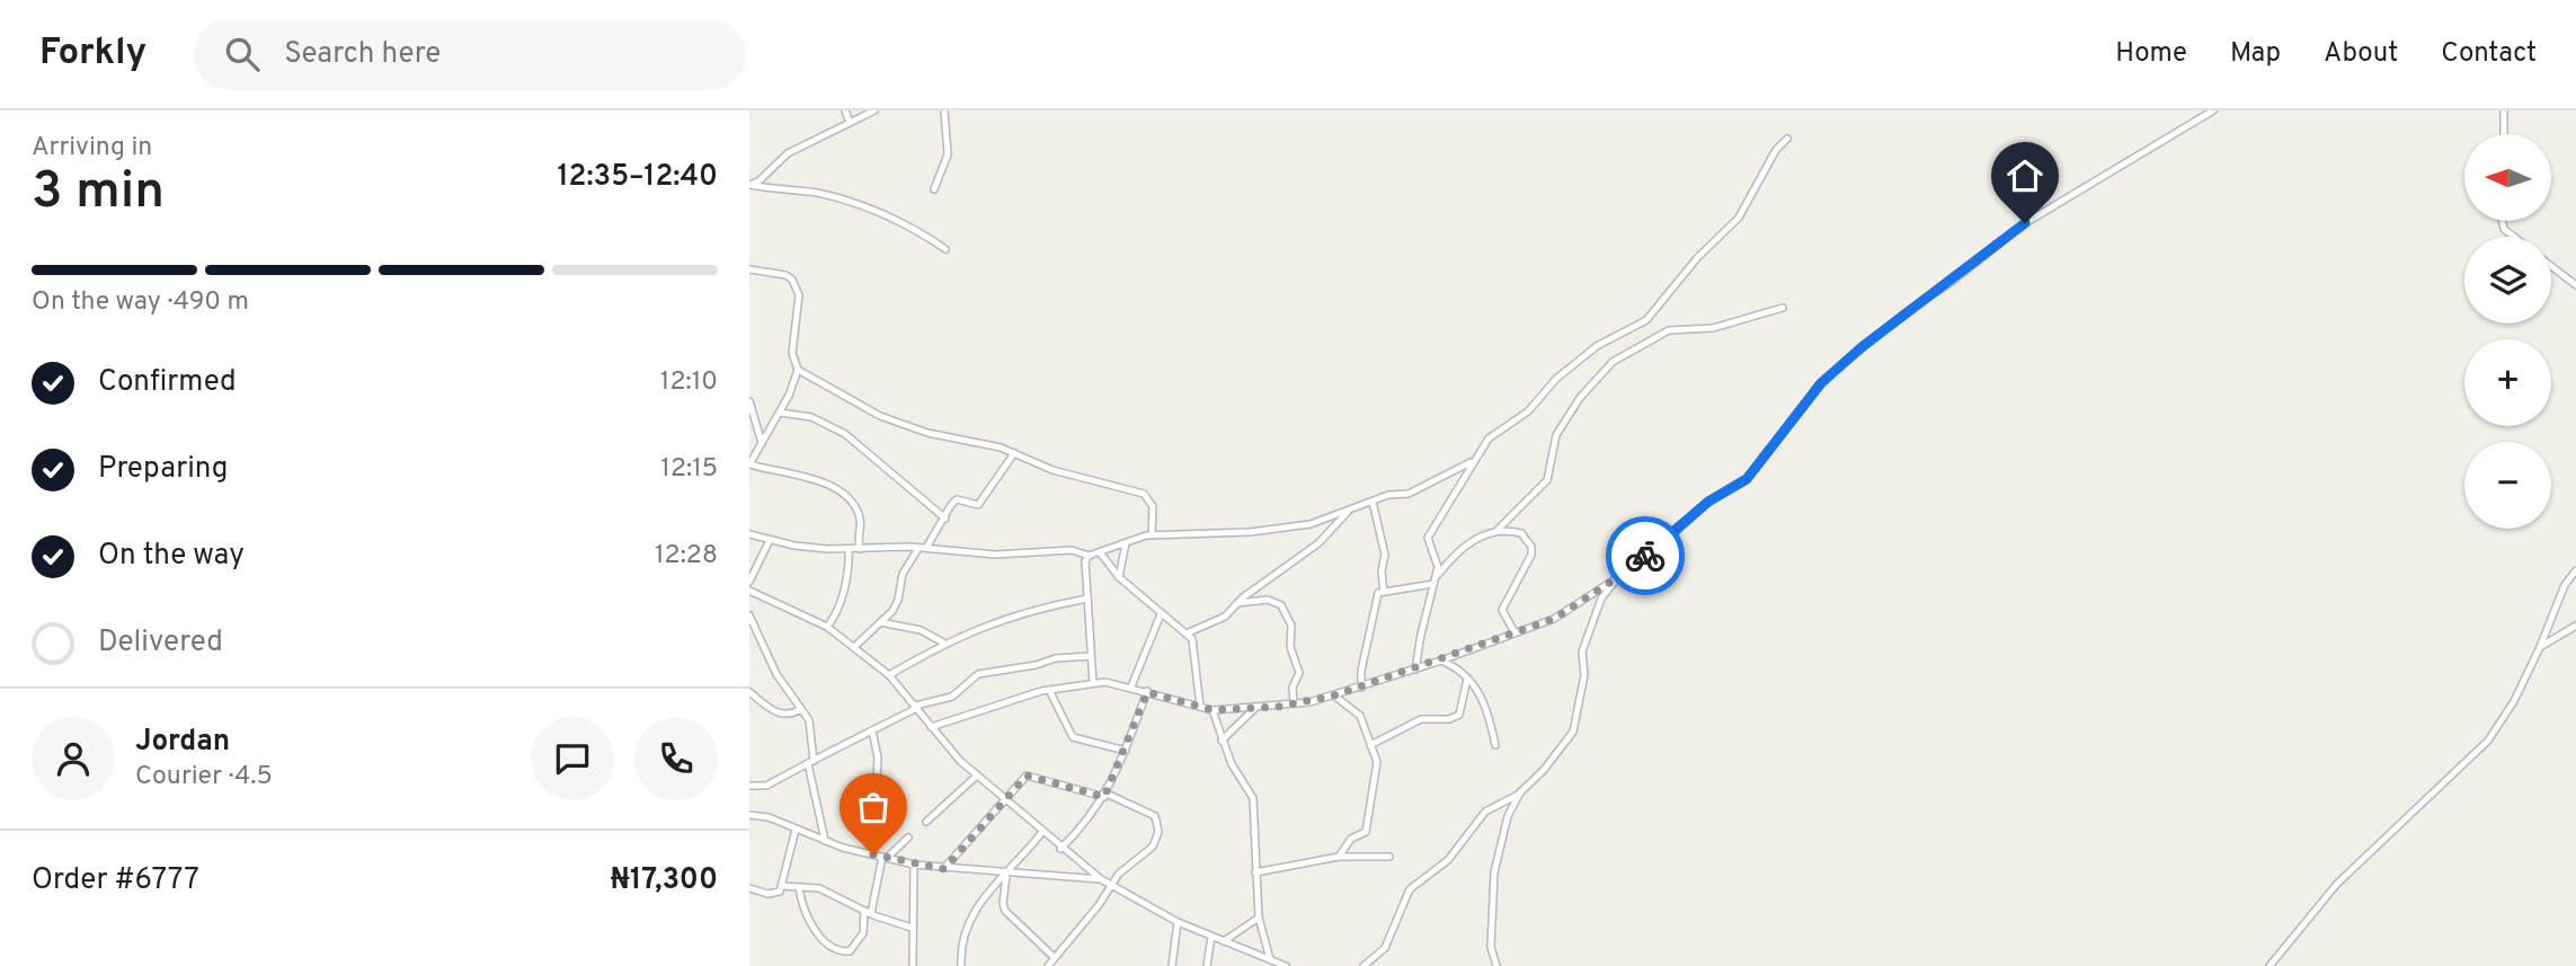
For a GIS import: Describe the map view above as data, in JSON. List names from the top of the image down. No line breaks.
{"north":"left","page":{"header":"Forkly","search":"Search here","nav":["Home","Map","About","Contact"],"heading":["3 min","Arriving in","12:35–12:40"],"panel":["Jordan","Courier · 4.5","Order #6777","₦17,300"],"map_buttons":["+","−"],"bar":"On the way · 490 m","list":[["Confirmed","12:10"],["Preparing","12:15"],["On the way","12:28"],"Delivered"]}}
